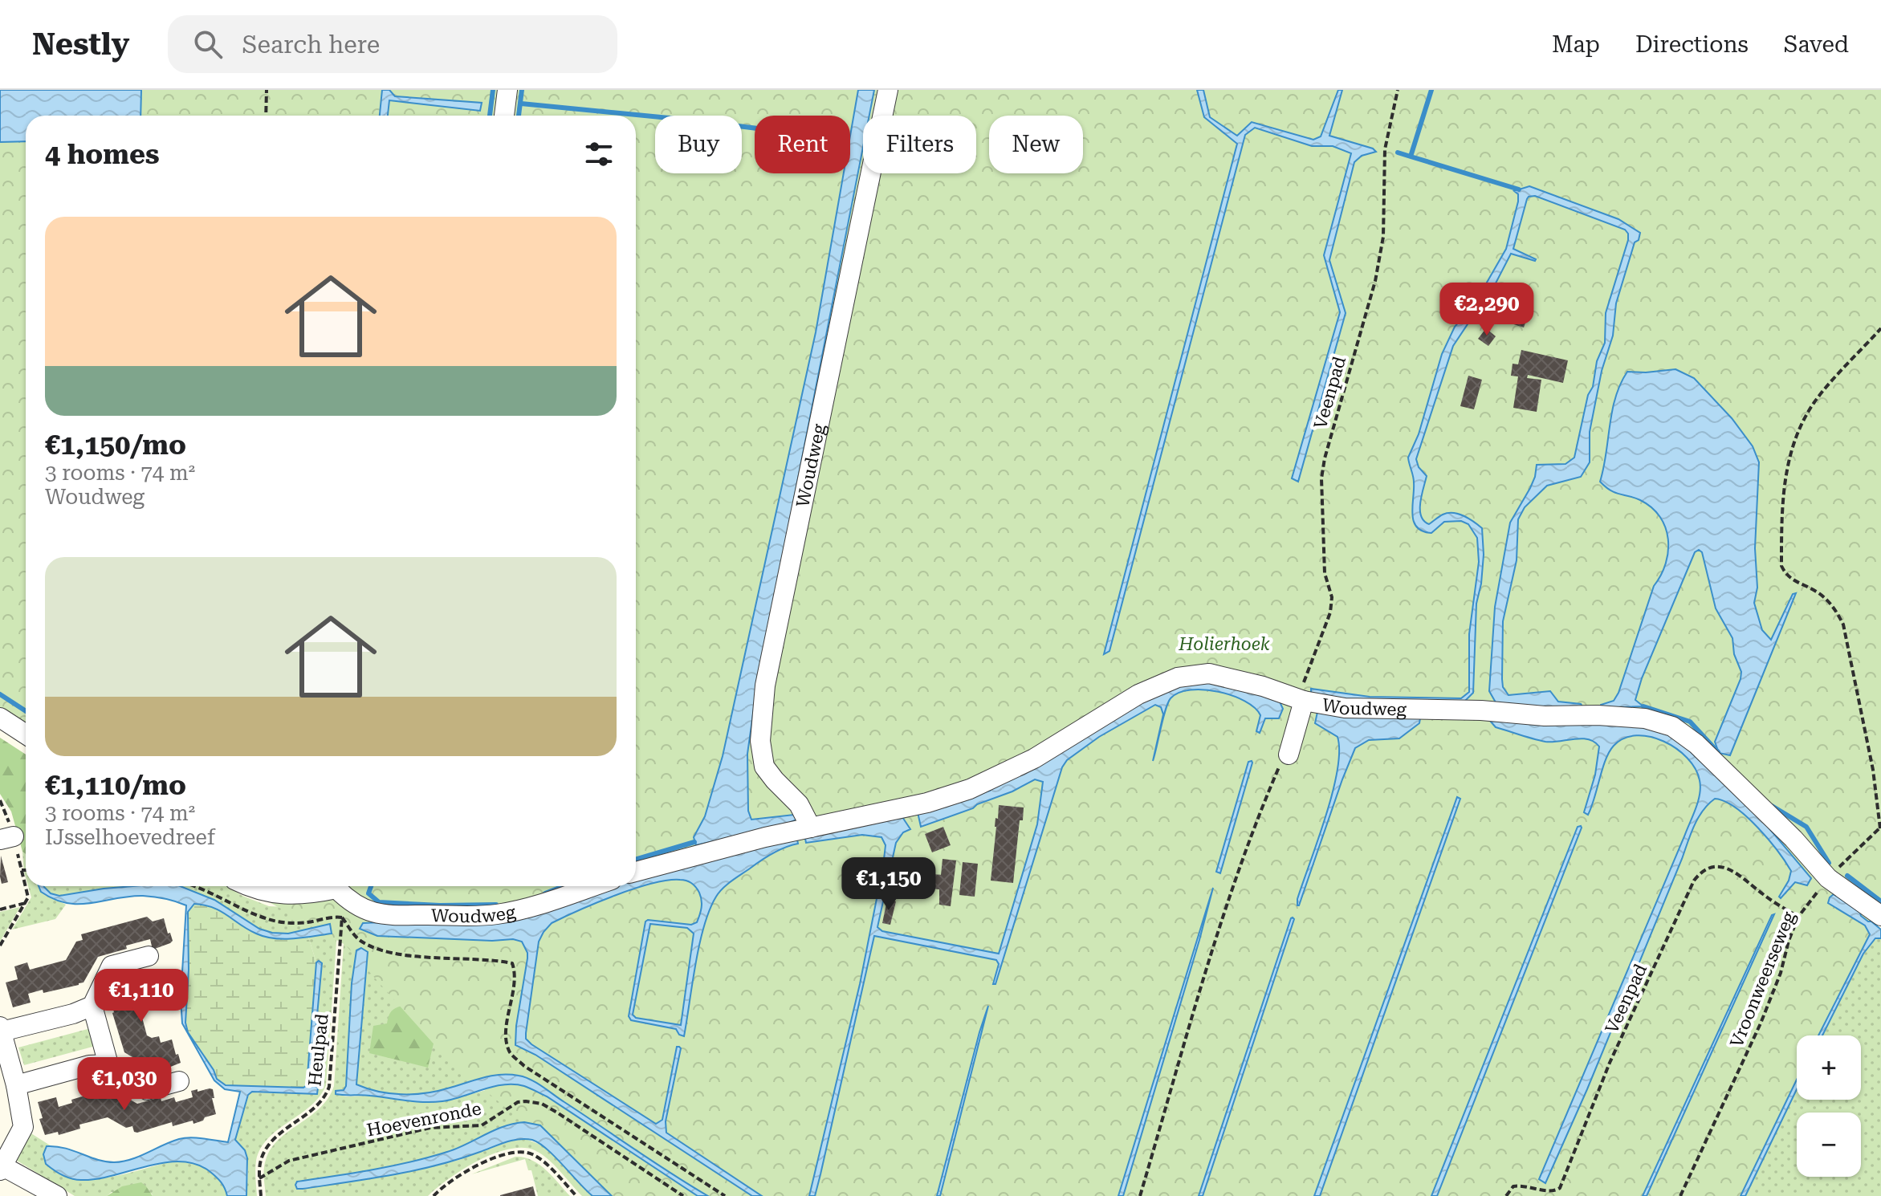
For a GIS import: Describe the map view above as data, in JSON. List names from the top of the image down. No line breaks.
{"streets":{"street":["Woudweg"],"path":["Veenpad","Vroonweerseweg","Heulpad","Hoevenronde"]},"crossings":[["Veenpad","Woudweg"],["Veenpad","Vroonweerseweg"],["Woudweg","Vroonweerseweg"],["Heulpad","Hoevenronde"]],"parks":["Holierhoek"],"page":{"header":"Nestly","search":"Search here","nav":["Map","Directions","Saved"],"chip":["Buy","Rent","Filters","New"],"heading":"4 homes","list":[{"name":"€1,150/mo","note":"3 rooms · 74 m² · Woudweg"},{"name":"€1,110/mo","note":"3 rooms · 74 m² · IJsselhoevedreef"}],"price":["€2,290","€1,150","€1,110","€1,030"],"map_buttons":["+","−"]}}
